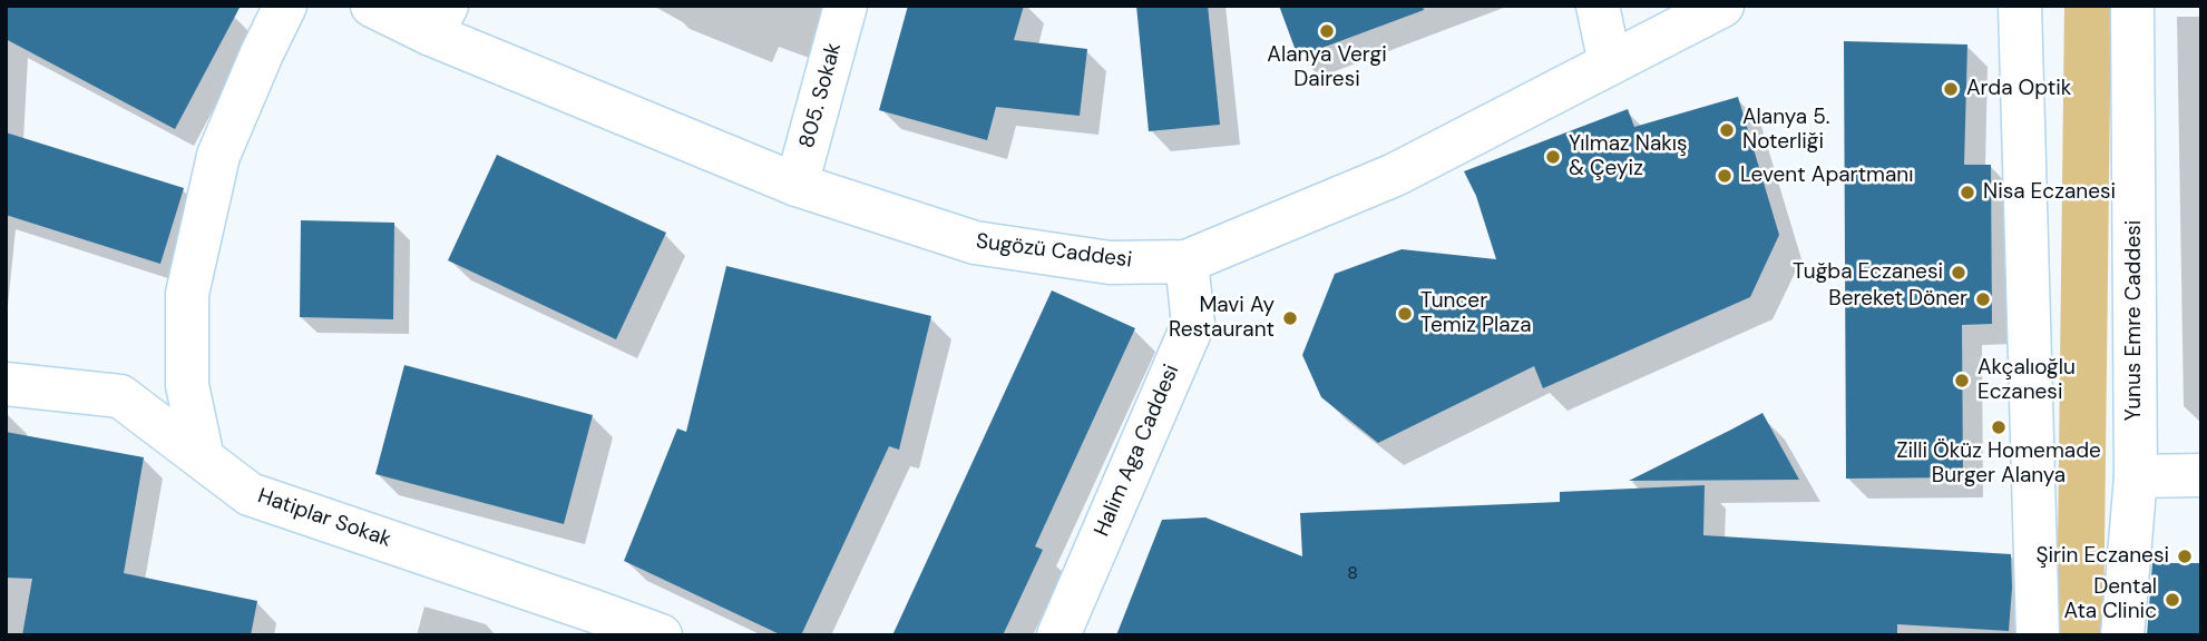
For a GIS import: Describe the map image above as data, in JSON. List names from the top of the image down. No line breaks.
{"streets":{"street":["805. Sokak","Sugözü Caddesi","Yunus Emre Caddesi","Halim Aga Caddesi","Hatiplar Sokak"]},"crossings":[["805. Sokak","Sugözü Caddesi"],["Sugözü Caddesi","Halim Aga Caddesi"]],"places":["Alanya Vergi Dairesi","Arda Optik","Alanya 5. Noterliği","Yılmaz Nakış & Çeyiz","Levent Apartmanı","Nisa Eczanesi","Tuğba Eczanesi","Bereket Döner","Tuncer Temiz Plaza","Mavi Ay Restaurant","Akçalıoğlu Eczanesi","Zilli Öküz Homemade Burger Alanya","Şirin Eczanesi","Dental Ata Clinic"],"house_numbers":["8"]}
